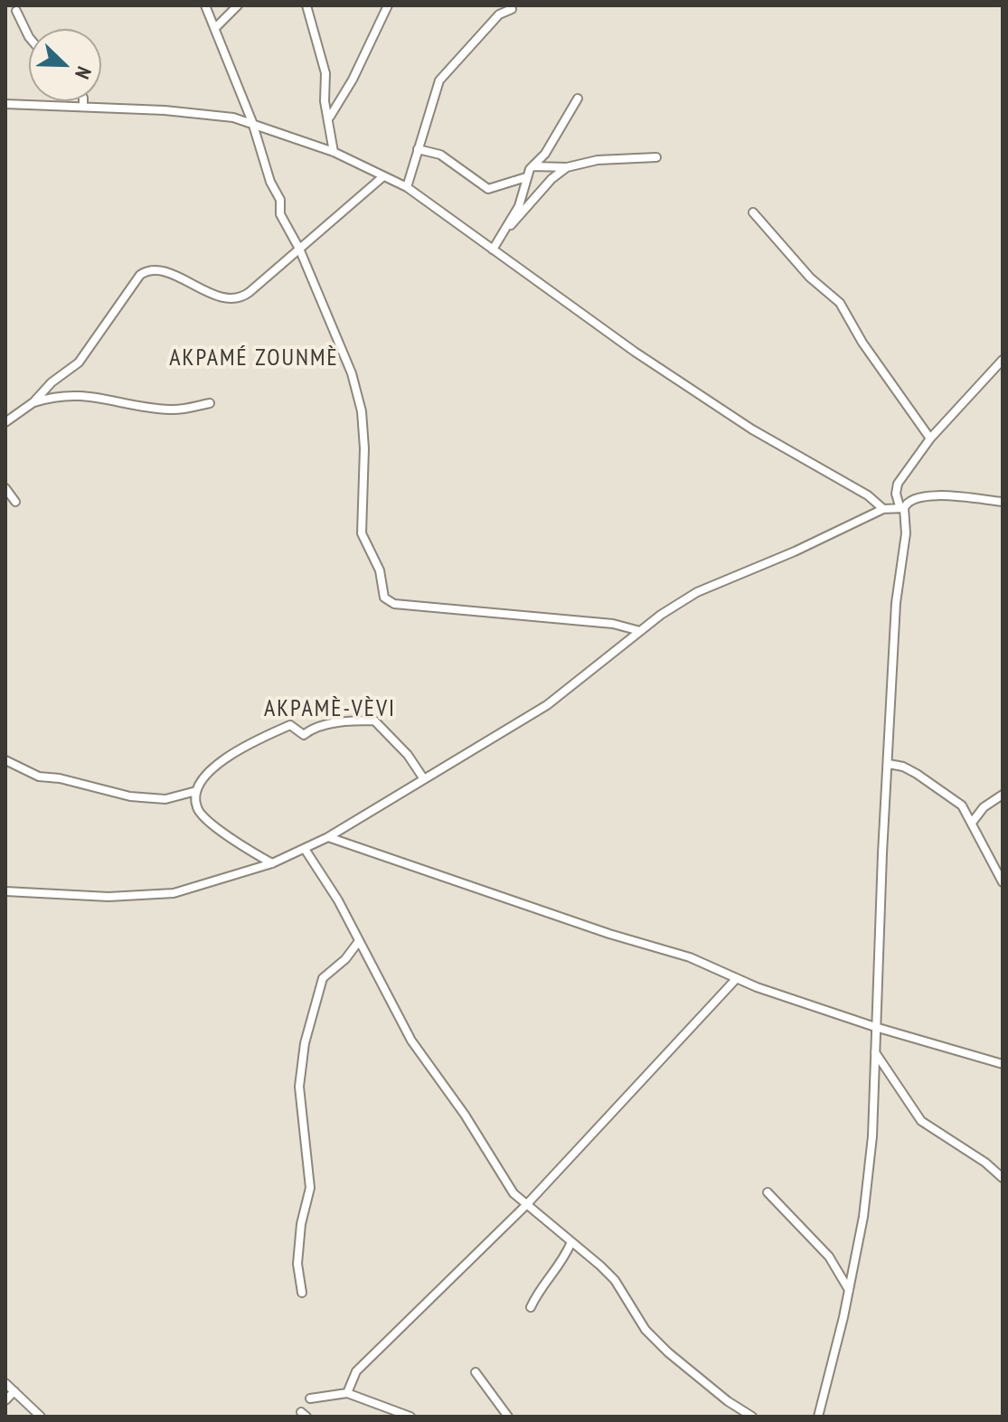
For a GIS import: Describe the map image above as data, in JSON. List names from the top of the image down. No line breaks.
{"districts":["AKPAMÉ ZOUNMÈ","AKPAMÈ-VÈVI"],"north":"bottom right"}
